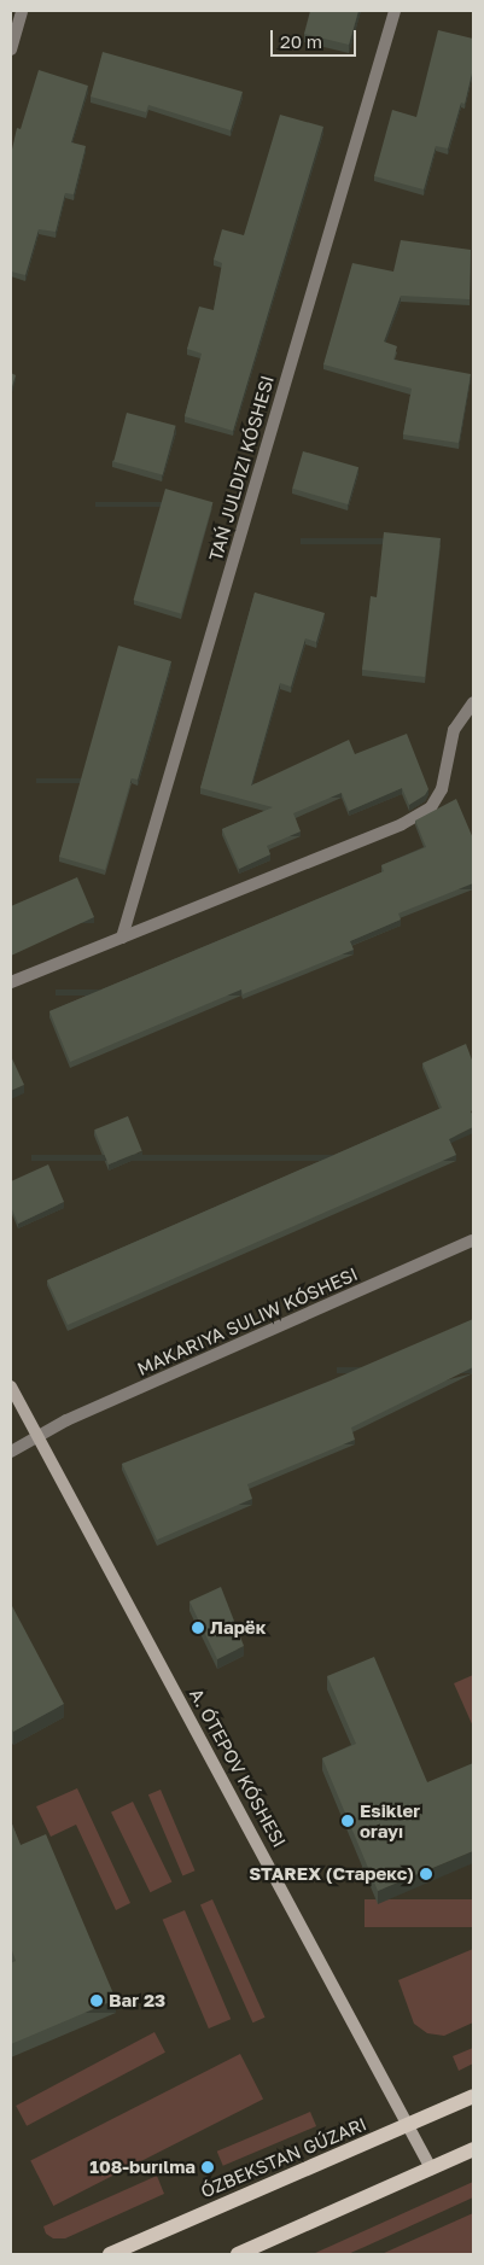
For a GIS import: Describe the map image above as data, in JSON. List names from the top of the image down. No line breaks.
{"streets":{"main road":["A. ÓTEPOV KÓSHESI"]},"places":["Ларёк","Esikler orayı","STAREX (Старекс)","Bar 23","108-burılma"],"scale_bar":"20 m"}
